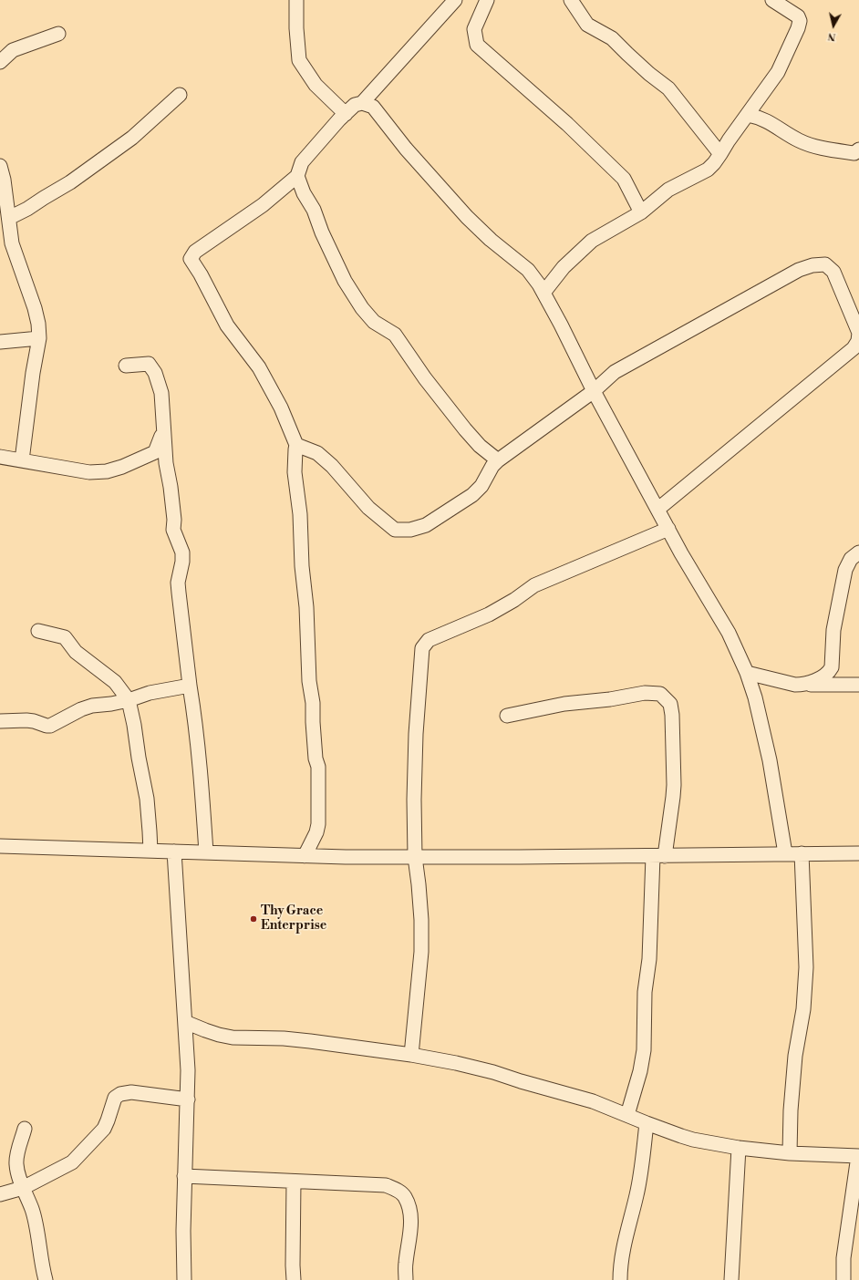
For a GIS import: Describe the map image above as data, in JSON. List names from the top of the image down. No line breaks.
{"places":["Thy Grace Enterprise"],"north":"bottom"}
